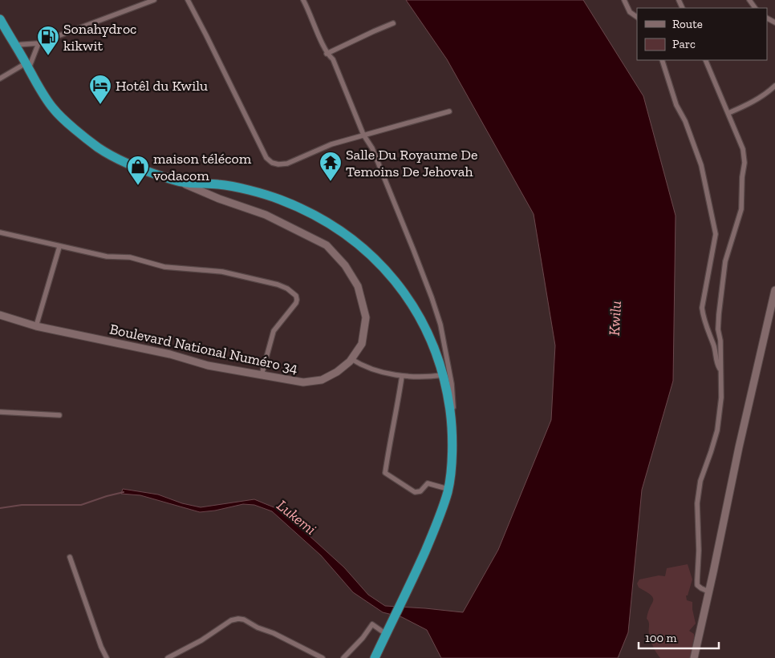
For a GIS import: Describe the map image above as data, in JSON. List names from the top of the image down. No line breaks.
{"streets":{"main road":["Boulevard National Numéro 34"]},"water":["Kwilu","Lukemi"],"places":{"fuel station":["Sonahydroc kikwit"],"hotel":["Hotêl du Kwilu"],"temple":["Salle Du Royaume De Temoins De Jehovah"],"shop":["maison télécom vodacom"]},"legend":["Route","Parc"],"scale_bar":"100 m"}
